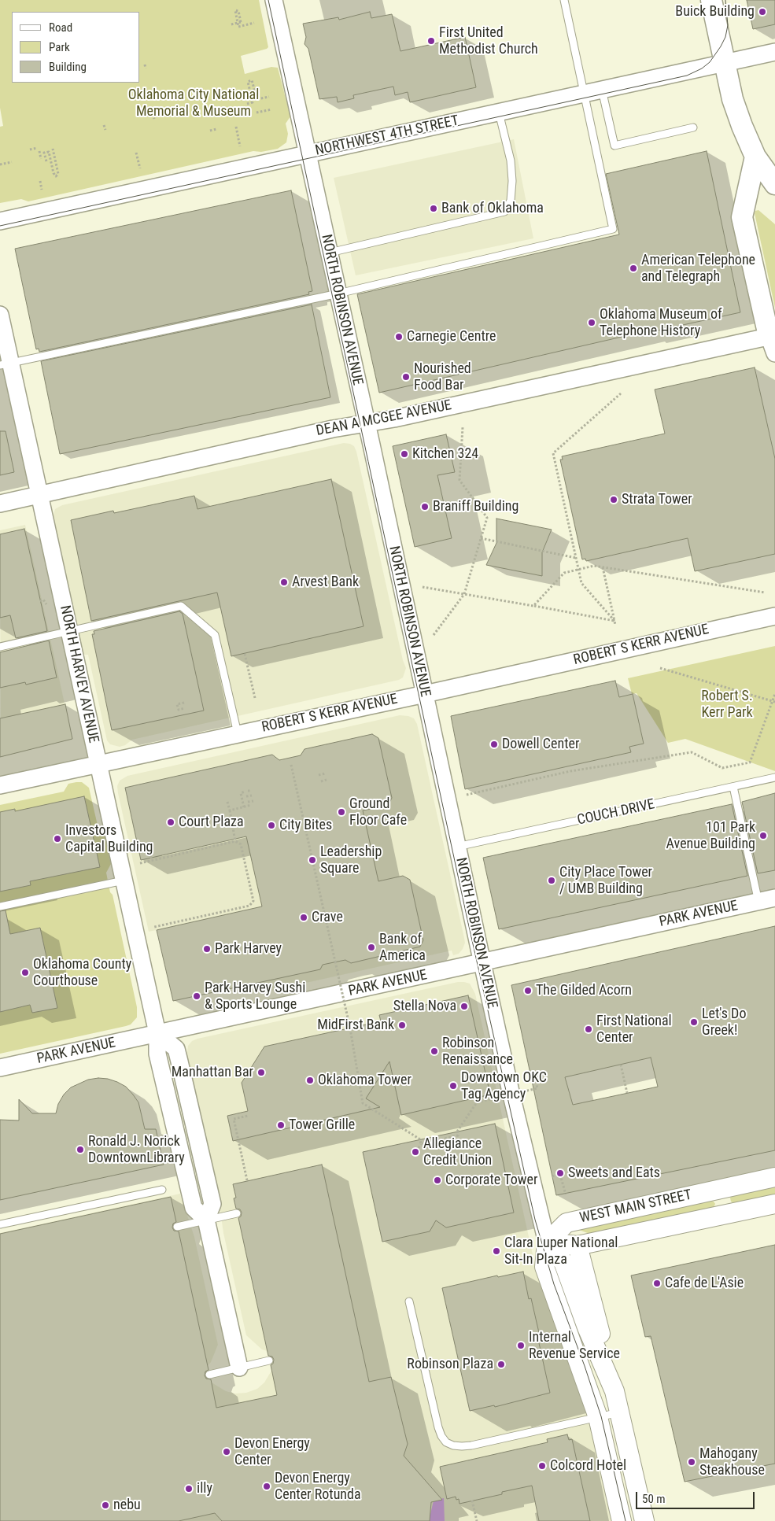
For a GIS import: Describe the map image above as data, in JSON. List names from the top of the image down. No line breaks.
{"streets":{"main road":["NORTH ROBINSON AVENUE","WEST MAIN STREET"],"street":["NORTHWEST 4TH STREET","DEAN A MCGEE AVENUE","ROBERT S KERR AVENUE","NORTH HARVEY AVENUE","PARK AVENUE"],"lane":["COUCH DRIVE"]},"crossings":[["NORTHWEST 4TH STREET","NORTH ROBINSON AVENUE"],["NORTH ROBINSON AVENUE","DEAN A MCGEE AVENUE"],["NORTH ROBINSON AVENUE","ROBERT S KERR AVENUE"],["NORTH ROBINSON AVENUE","COUCH DRIVE"],["NORTH ROBINSON AVENUE","PARK AVENUE"],["NORTH ROBINSON AVENUE","WEST MAIN STREET"],["DEAN A MCGEE AVENUE","NORTH HARVEY AVENUE"],["ROBERT S KERR AVENUE","NORTH HARVEY AVENUE"],["NORTH HARVEY AVENUE","PARK AVENUE"]],"parks":["Oklahoma City National Memorial & Museum","Robert S. Kerr Park"],"places":["Buick Building","First United Methodist Church","Bank of Oklahoma","American Telephone and Telegraph","Oklahoma Museum of Telephone History","Carnegie Centre","Nourished Food Bar","Kitchen 324","Strata Tower","Braniff Building","Arvest Bank","Dowell Center","Ground Floor Cafe","Court Plaza","City Bites","101 Park Avenue Building","Investors Capital Building","Leadership Square","City Place Tower / UMB Building","Crave","Bank of America","Park Harvey","Oklahoma County Courthouse","The Gilded Acorn","Park Harvey Sushi & Sports Lounge","Stella Nova","Let's Do Greek!","MidFirst Bank","First National Center","Robinson Renaissance","Manhattan Bar","Oklahoma Tower","Downtown OKC Tag Agency","Tower Grille","Ronald J. Norick DowntownLibrary","Allegiance Credit Union","Sweets and Eats","Corporate Tower","Clara Luper National Sit-In Plaza","Cafe de L'Asie","Internal Revenue Service","Robinson Plaza","Devon Energy Center","Mahogany Steakhouse","Colcord Hotel","Devon Energy Center Rotunda","illy","nebu"],"legend":["Road","Park","Building"],"scale_bar":"50 m"}
